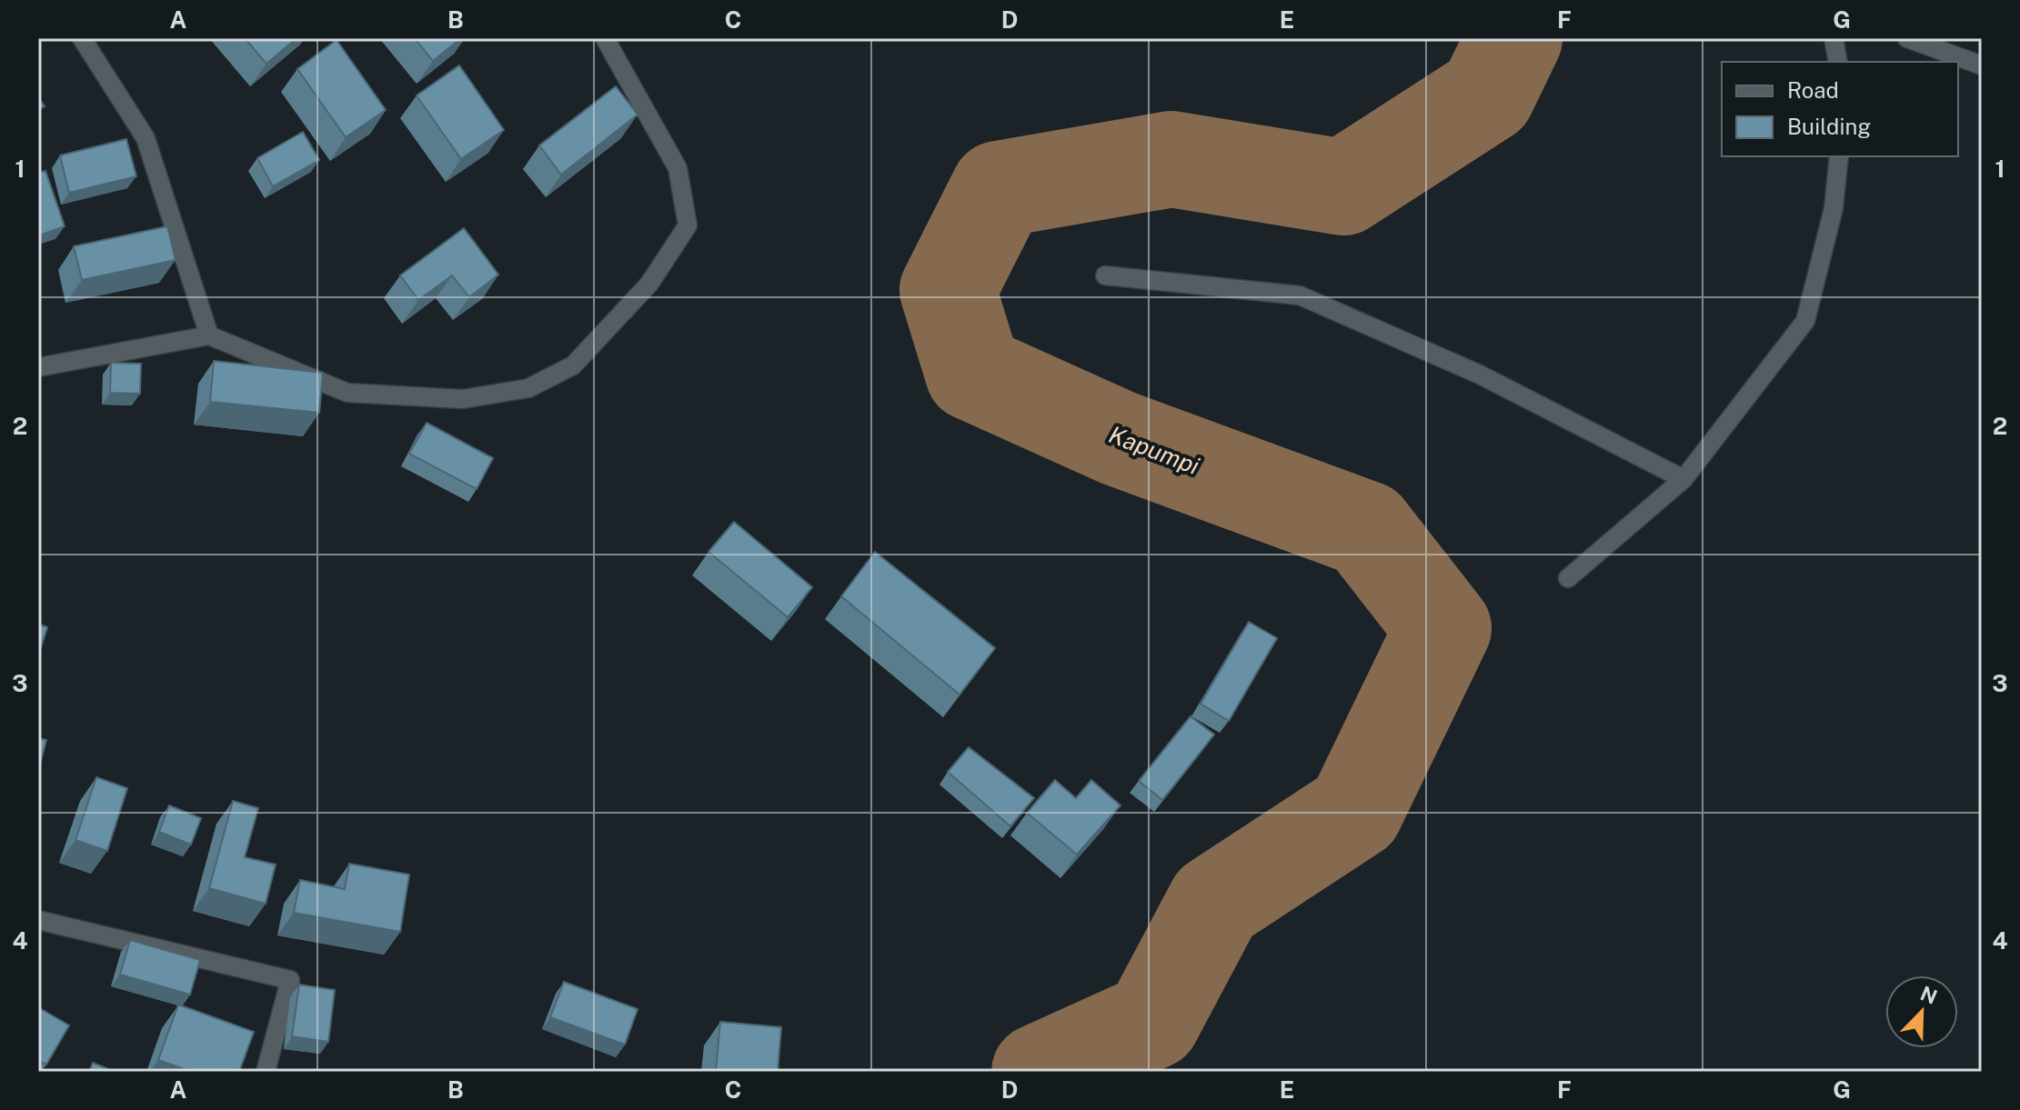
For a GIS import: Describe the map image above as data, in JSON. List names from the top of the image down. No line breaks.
{"water":["Kapumpi"],"legend":["Road","Building"],"north":"top right","grid":{"columns":["A","B","C","D","E","F","G"],"rows":["1","2","3","4"]}}
